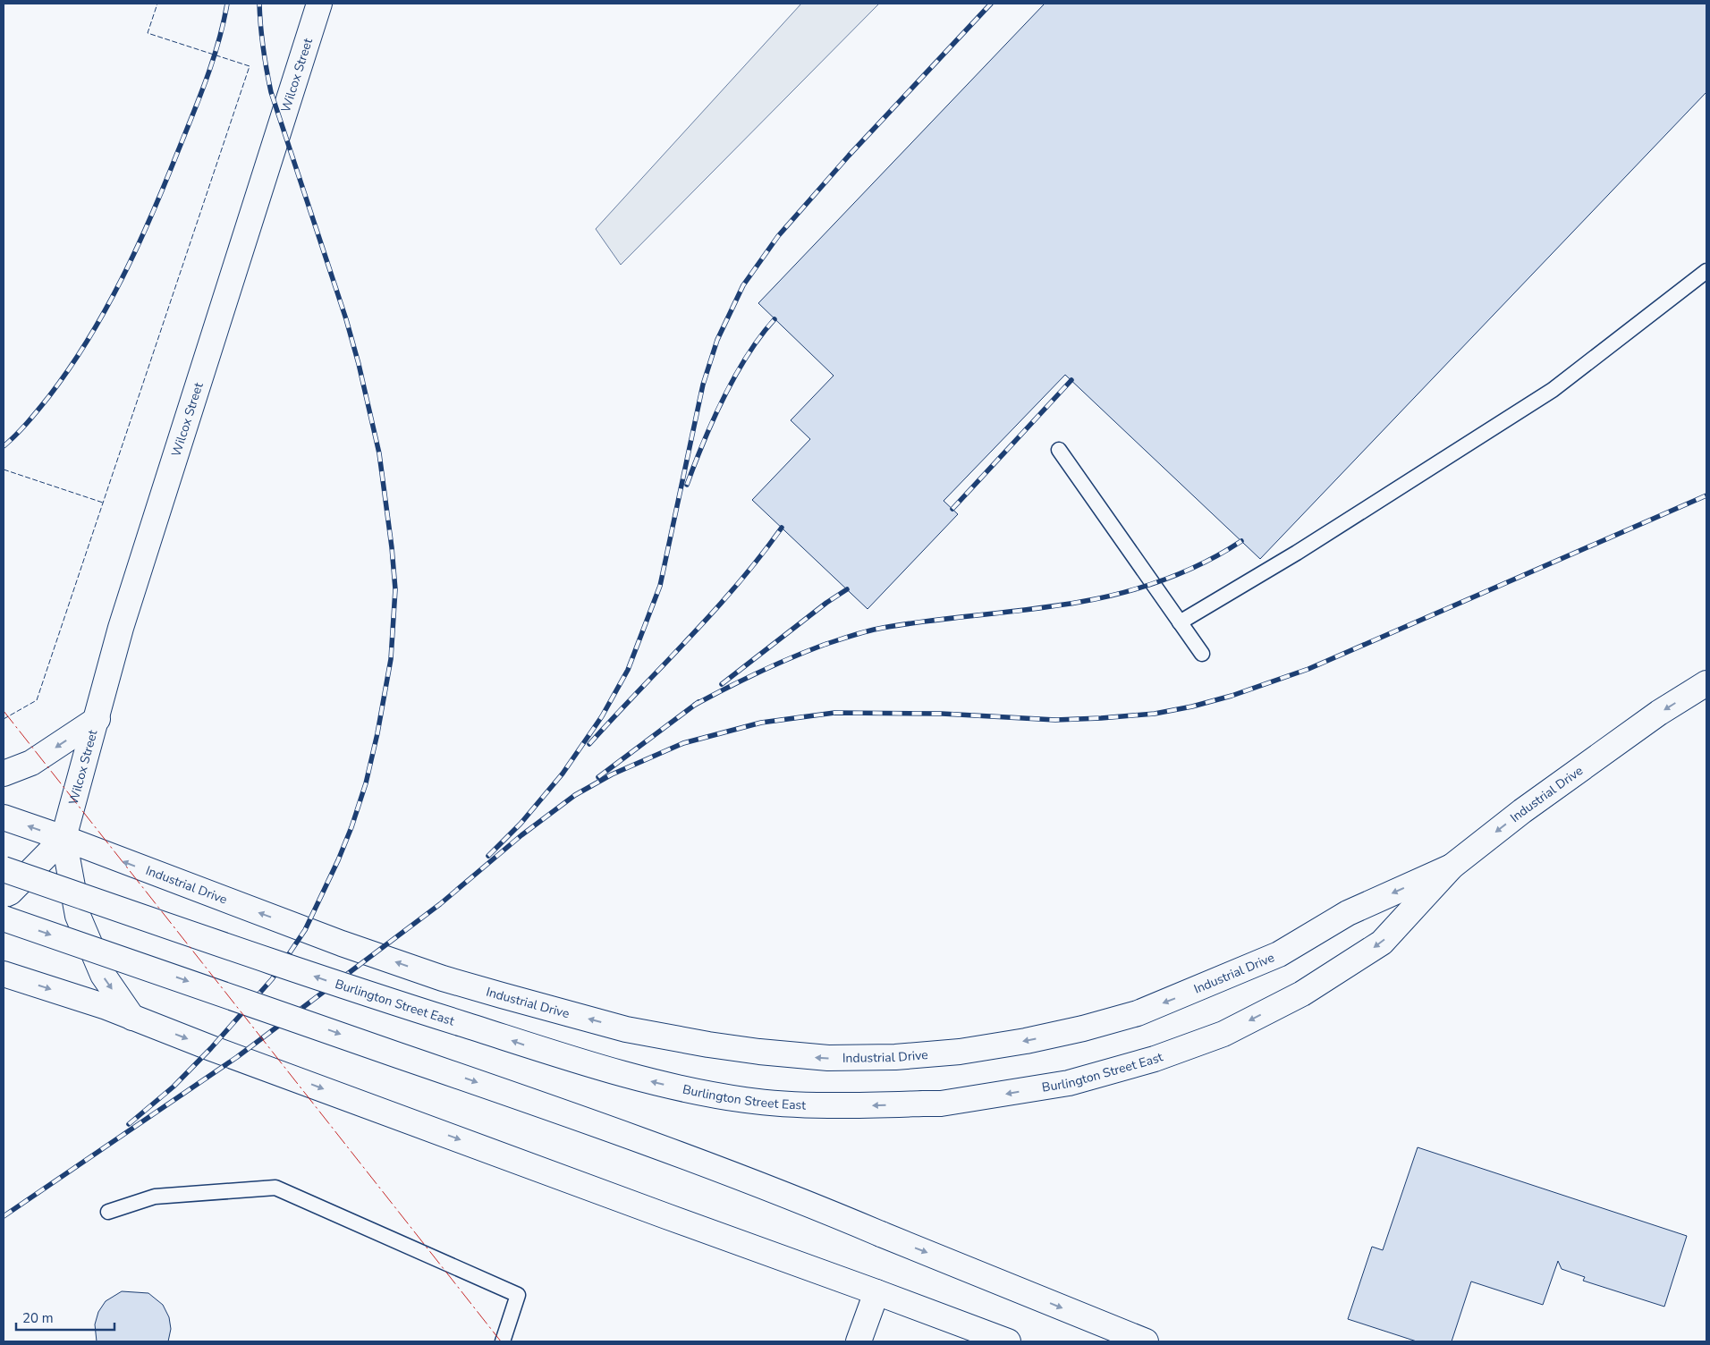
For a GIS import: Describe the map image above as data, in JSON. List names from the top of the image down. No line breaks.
{"streets":{"street":["Wilcox Street","Industrial Drive","Burlington Street East"]},"crossings":[["Wilcox Street","Industrial Drive"],["Industrial Drive","Burlington Street East"]],"scale_bar":"20 m"}
